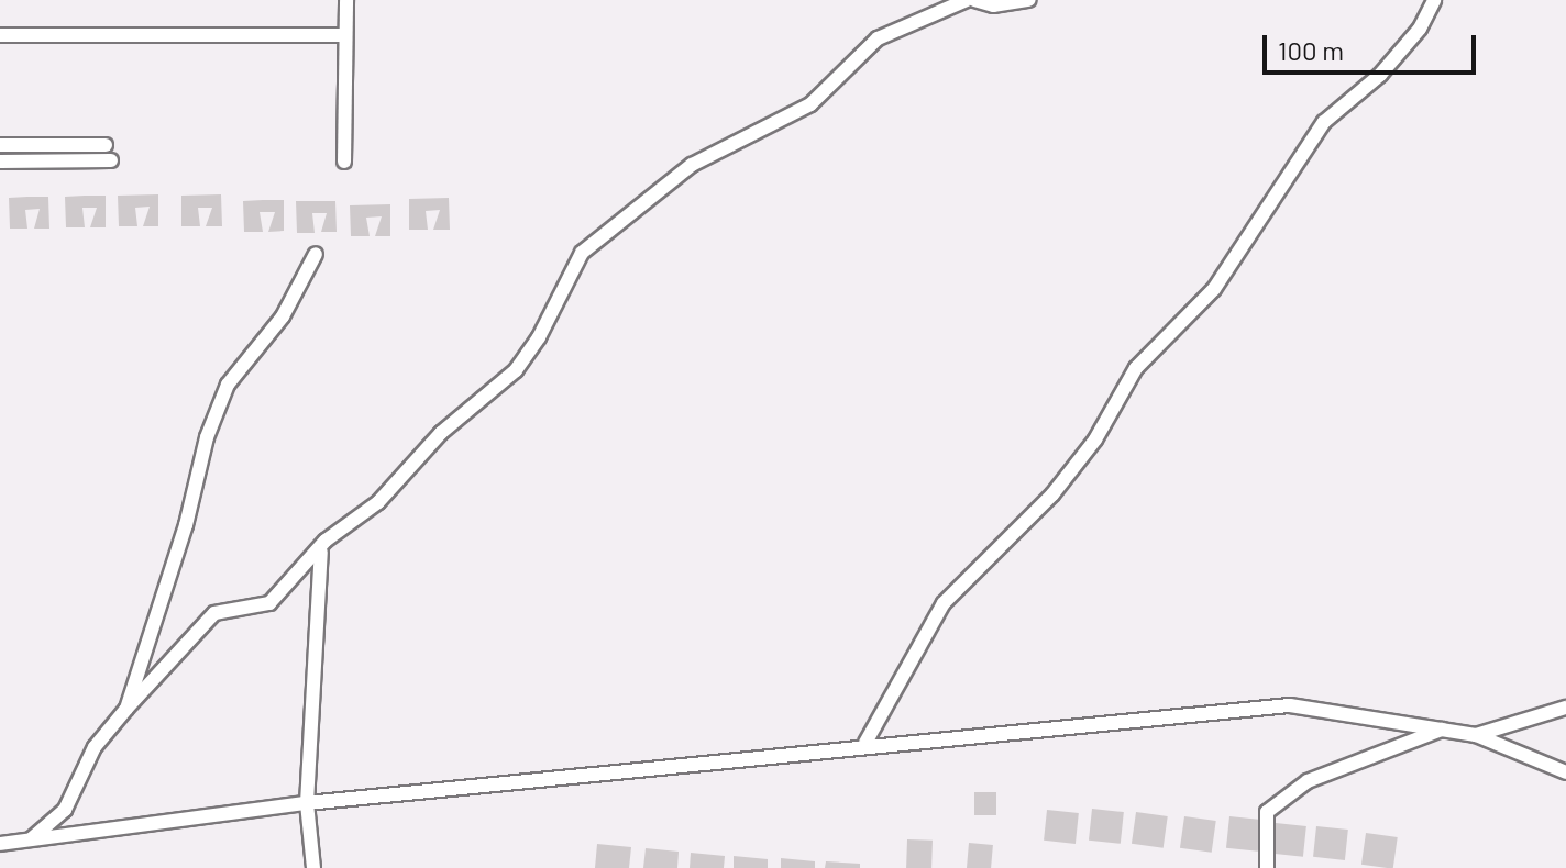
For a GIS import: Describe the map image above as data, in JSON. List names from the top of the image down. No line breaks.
{"scale_bar":"100 m"}
